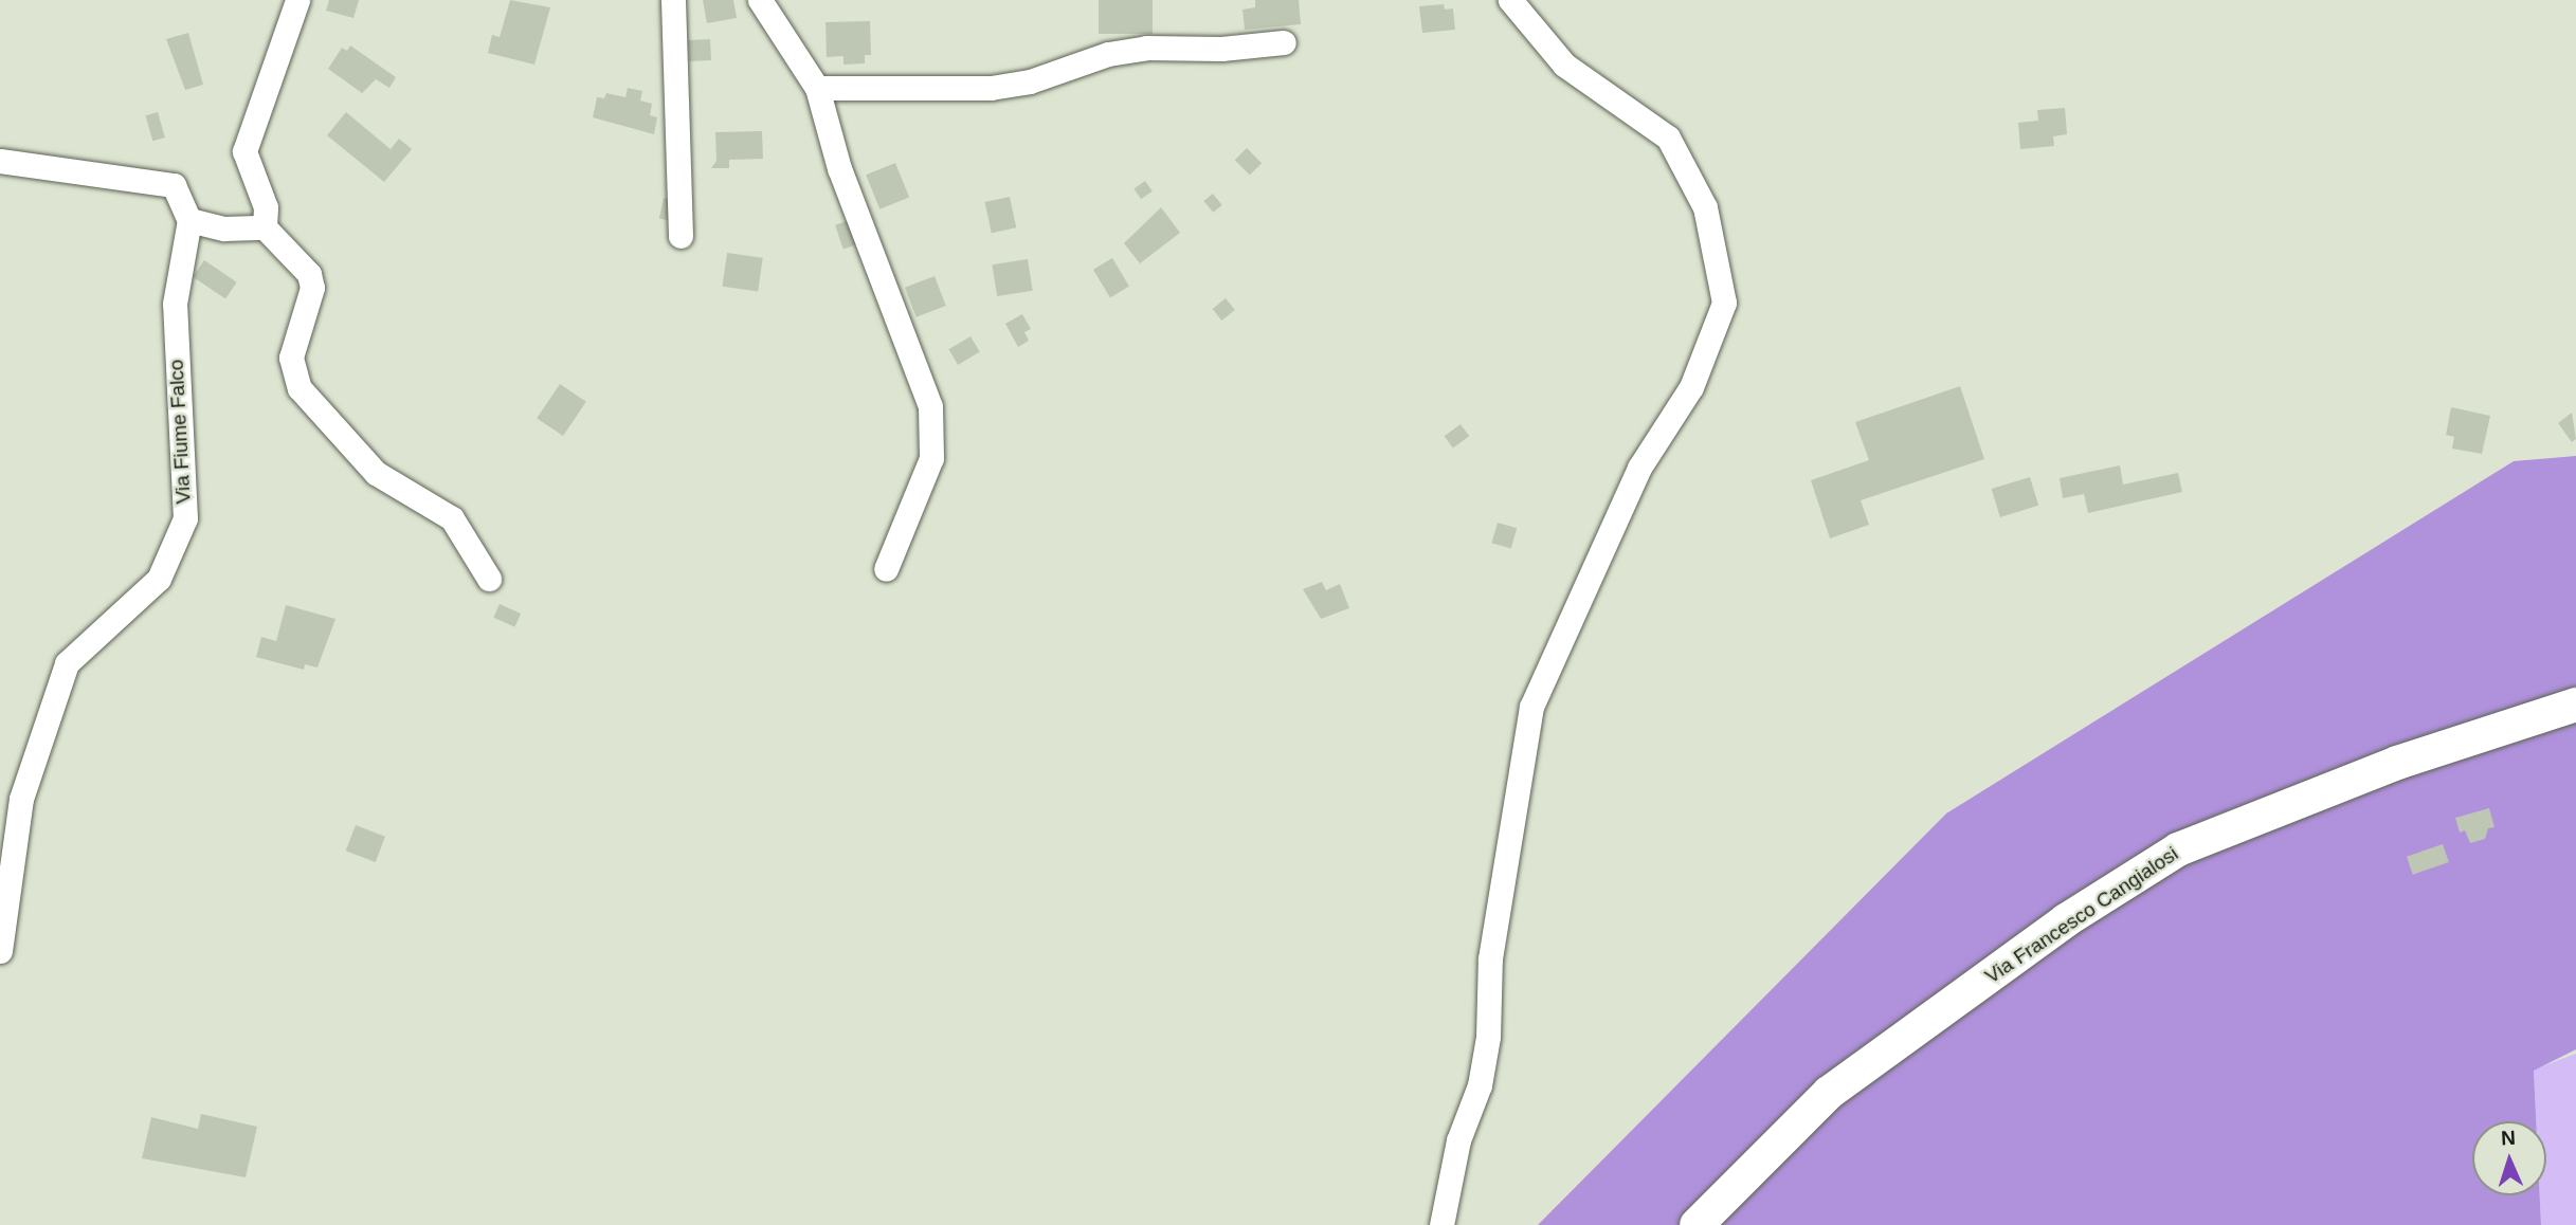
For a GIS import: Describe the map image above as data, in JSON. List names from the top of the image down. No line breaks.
{"streets":{"street":["Via Fiume Falco","Via Francesco Cangialosi"]},"north":"top"}
